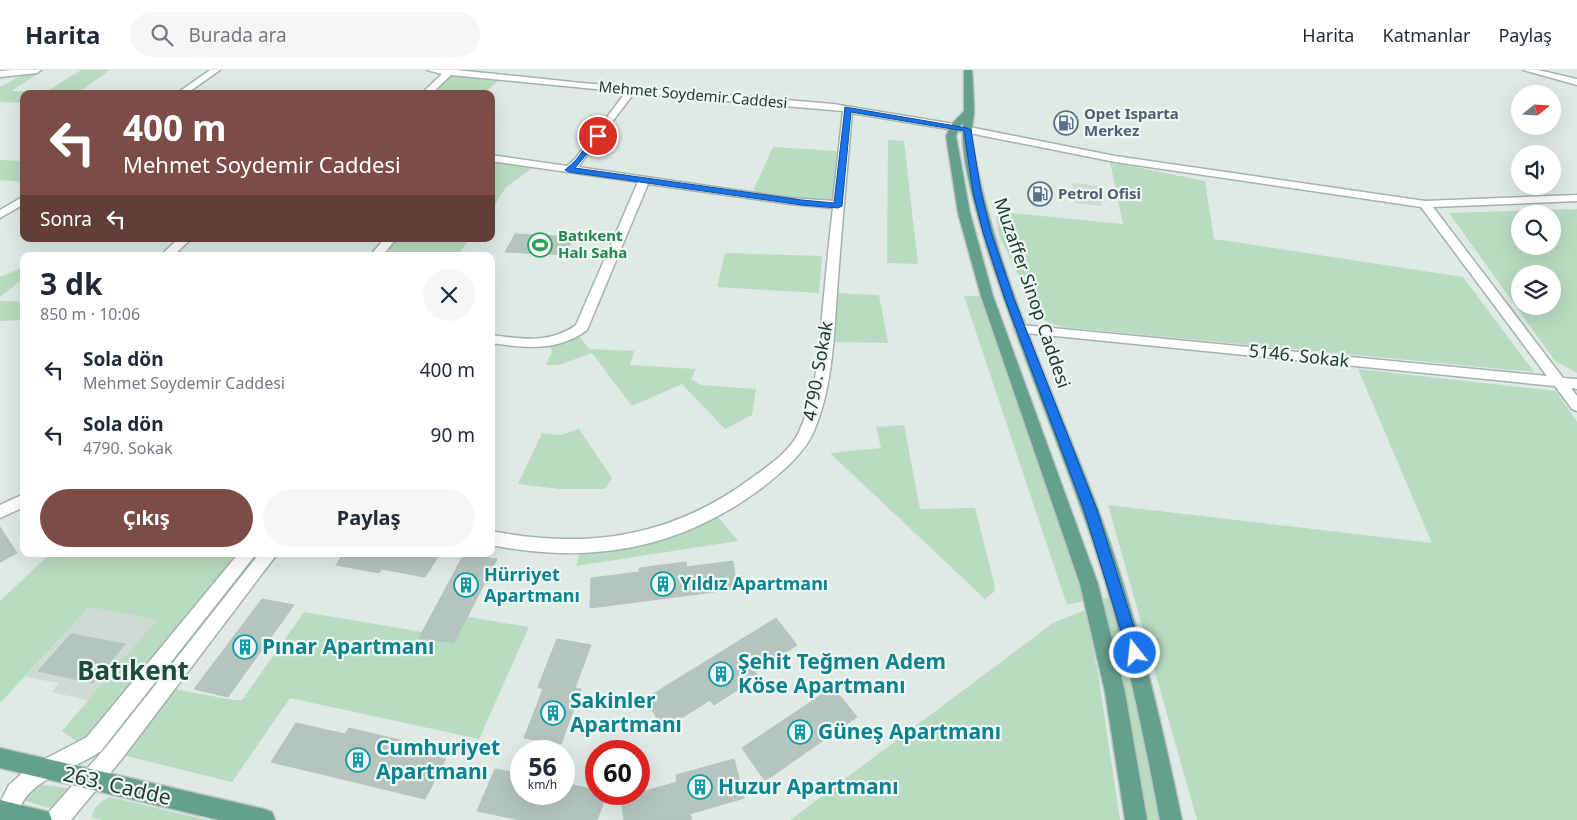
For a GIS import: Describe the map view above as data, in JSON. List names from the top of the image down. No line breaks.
{"streets":{"main road":["Muzaffer Sinop Caddesi","263. Cadde"],"street":["Mehmet Soydemir Caddesi","5146. Sokak","4790. Sokak"]},"crossings":[["Mehmet Soydemir Caddesi","Muzaffer Sinop Caddesi"],["Mehmet Soydemir Caddesi","4790. Sokak"],["Muzaffer Sinop Caddesi","5146. Sokak"]],"districts":["Batıkent"],"places":{"fuel station":["Opet Isparta Merkez","Petrol Ofisi"],"sports":["Batıkent Halı Saha"],"building":["Yıldız Apartmanı","Hürriyet Apartmanı","Pınar Apartmanı","Şehit Teğmen Adem Köse Apartmanı","Sakinler Apartmanı","Güneş Apartmanı","Cumhuriyet Apartmanı","Huzur Apartmanı"]},"north":"right","page":{"header":"Harita","search":"Burada ara","nav":["Harita","Katmanlar","Paylaş"],"turn":["400 m","Mehmet Soydemir Caddesi"],"then":"Sonra","heading":["3 dk","850 m · 10:06"],"list":[{"name":"Sola dön","note":"Mehmet Soydemir Caddesi","value":"400 m"},{"name":"Sola dön","note":"4790. Sokak","value":"90 m"}],"buttons":["Çıkış","Paylaş"],"speed":"56 km/h","limit":"60"}}
